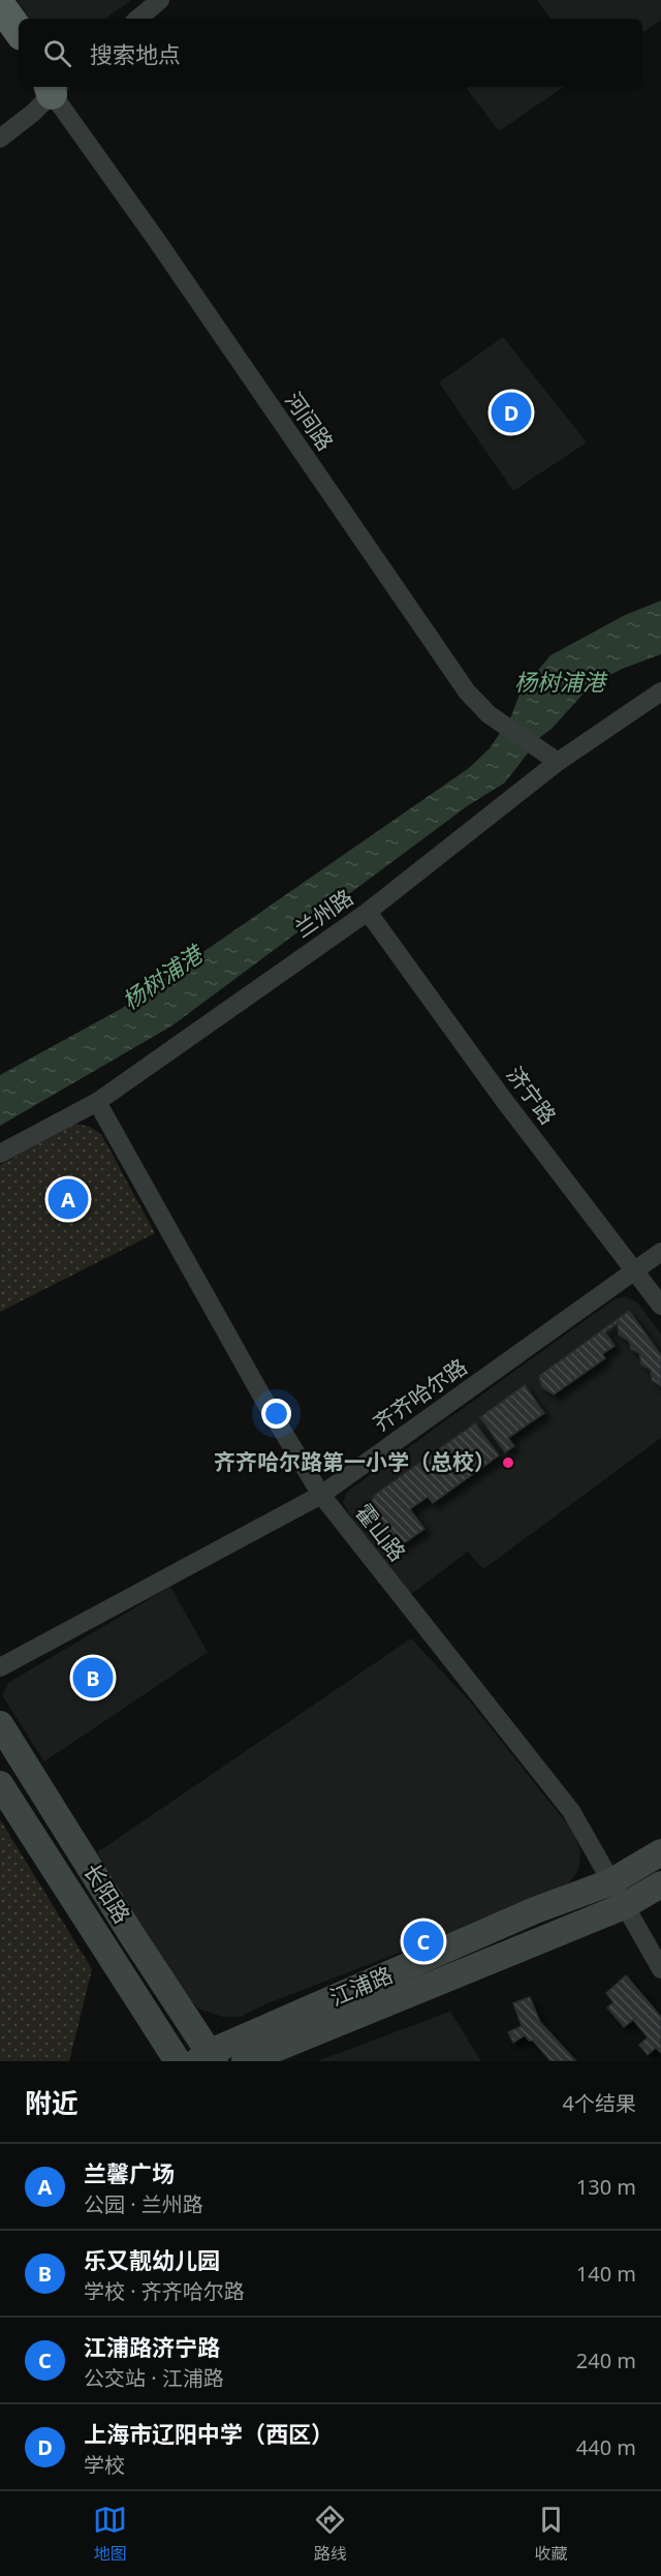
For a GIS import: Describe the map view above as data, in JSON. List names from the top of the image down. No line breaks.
{"streets":{"main road":["长阳路","江浦路"],"street":["河间路","兰州路","济宁路","齐齐哈尔路","霍山路"]},"crossings":[["河间路","兰州路"],["兰州路","济宁路"],["兰州路","霍山路"],["济宁路","齐齐哈尔路"],["齐齐哈尔路","霍山路"],["霍山路","江浦路"],["长阳路","江浦路"]],"water":["杨树浦港"],"places":["齐齐哈尔路第一小学（总校）"],"page":{"search":"搜索地点","pins":["D","A","B","C"],"heading":["附近","4个结果"],"list":[{"mark":"A","name":"兰馨广场","note":"公园 · 兰州路","value":"130 m"},{"mark":"B","name":"乐又靓幼儿园","note":"学校 · 齐齐哈尔路","value":"140 m"},{"mark":"C","name":"江浦路济宁路","note":"公交站 · 江浦路","value":"240 m"},{"mark":"D","name":"上海市辽阳中学（西区）","note":"学校","value":"440 m"}],"nav":["地图","路线","收藏"]}}
